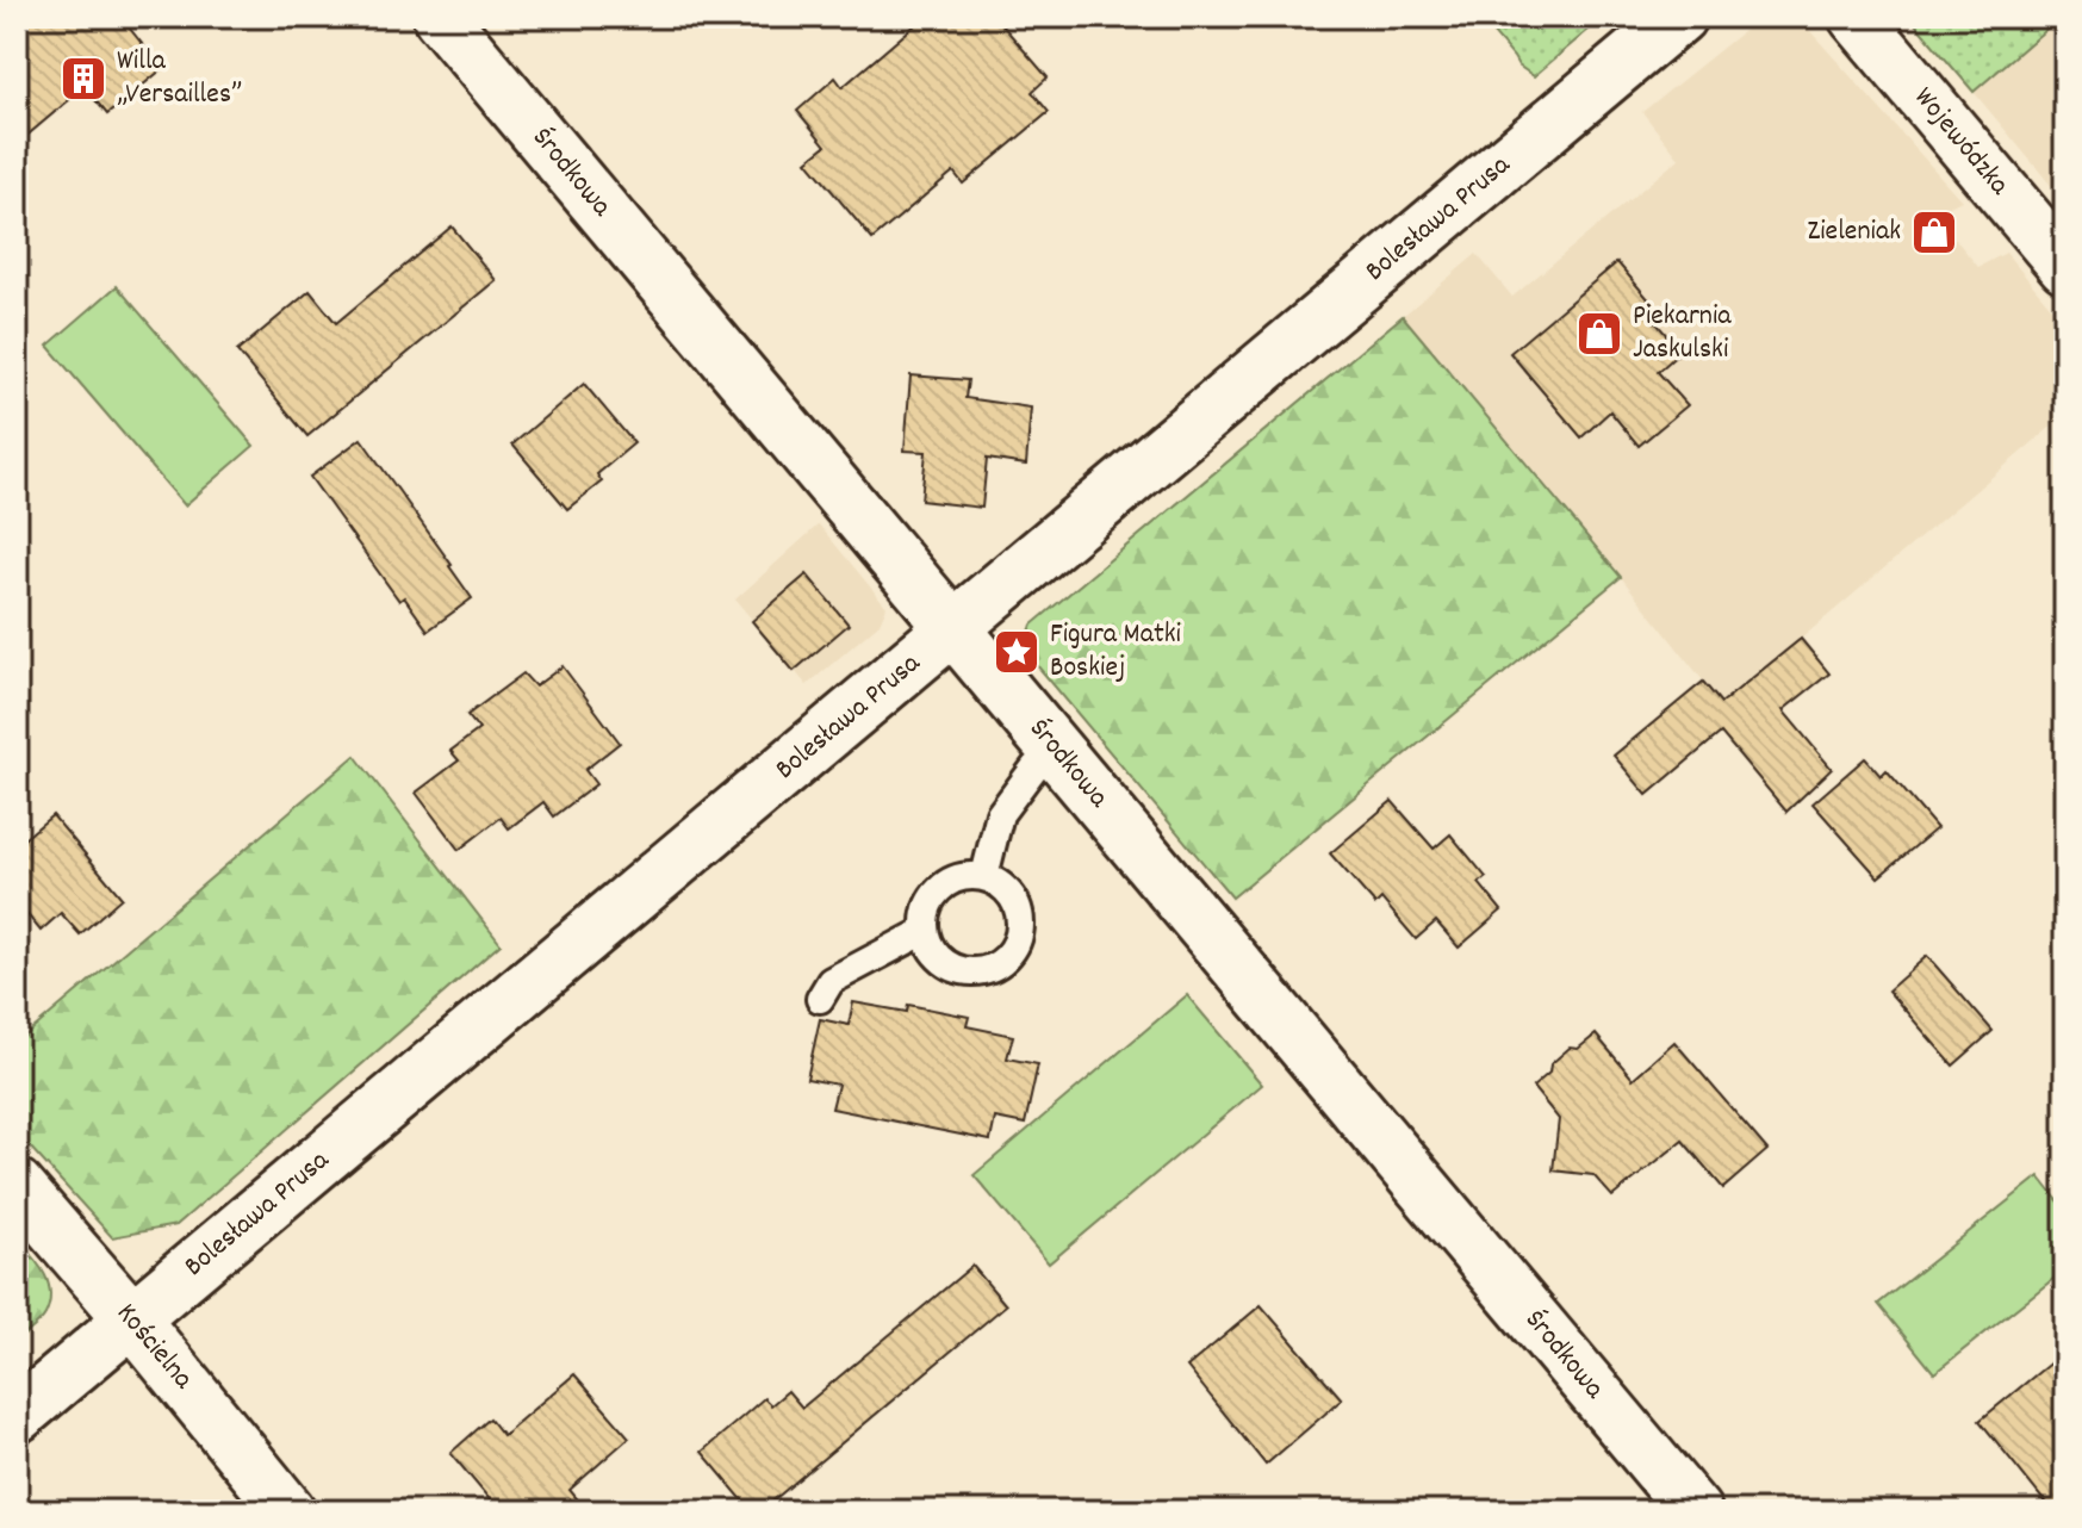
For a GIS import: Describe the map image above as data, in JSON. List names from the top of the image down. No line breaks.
{"streets":{"street":["Wojewódzka","Środkowa","Bolesława Prusa","Kościelna"]},"crossings":[["Środkowa","Bolesława Prusa"],["Bolesława Prusa","Kościelna"]],"places":{"building":["Willa „Versailles”"],"shop":["Zieleniak","Piekarnia Jaskulski"],"place":["Figura Matki Boskiej"]}}
